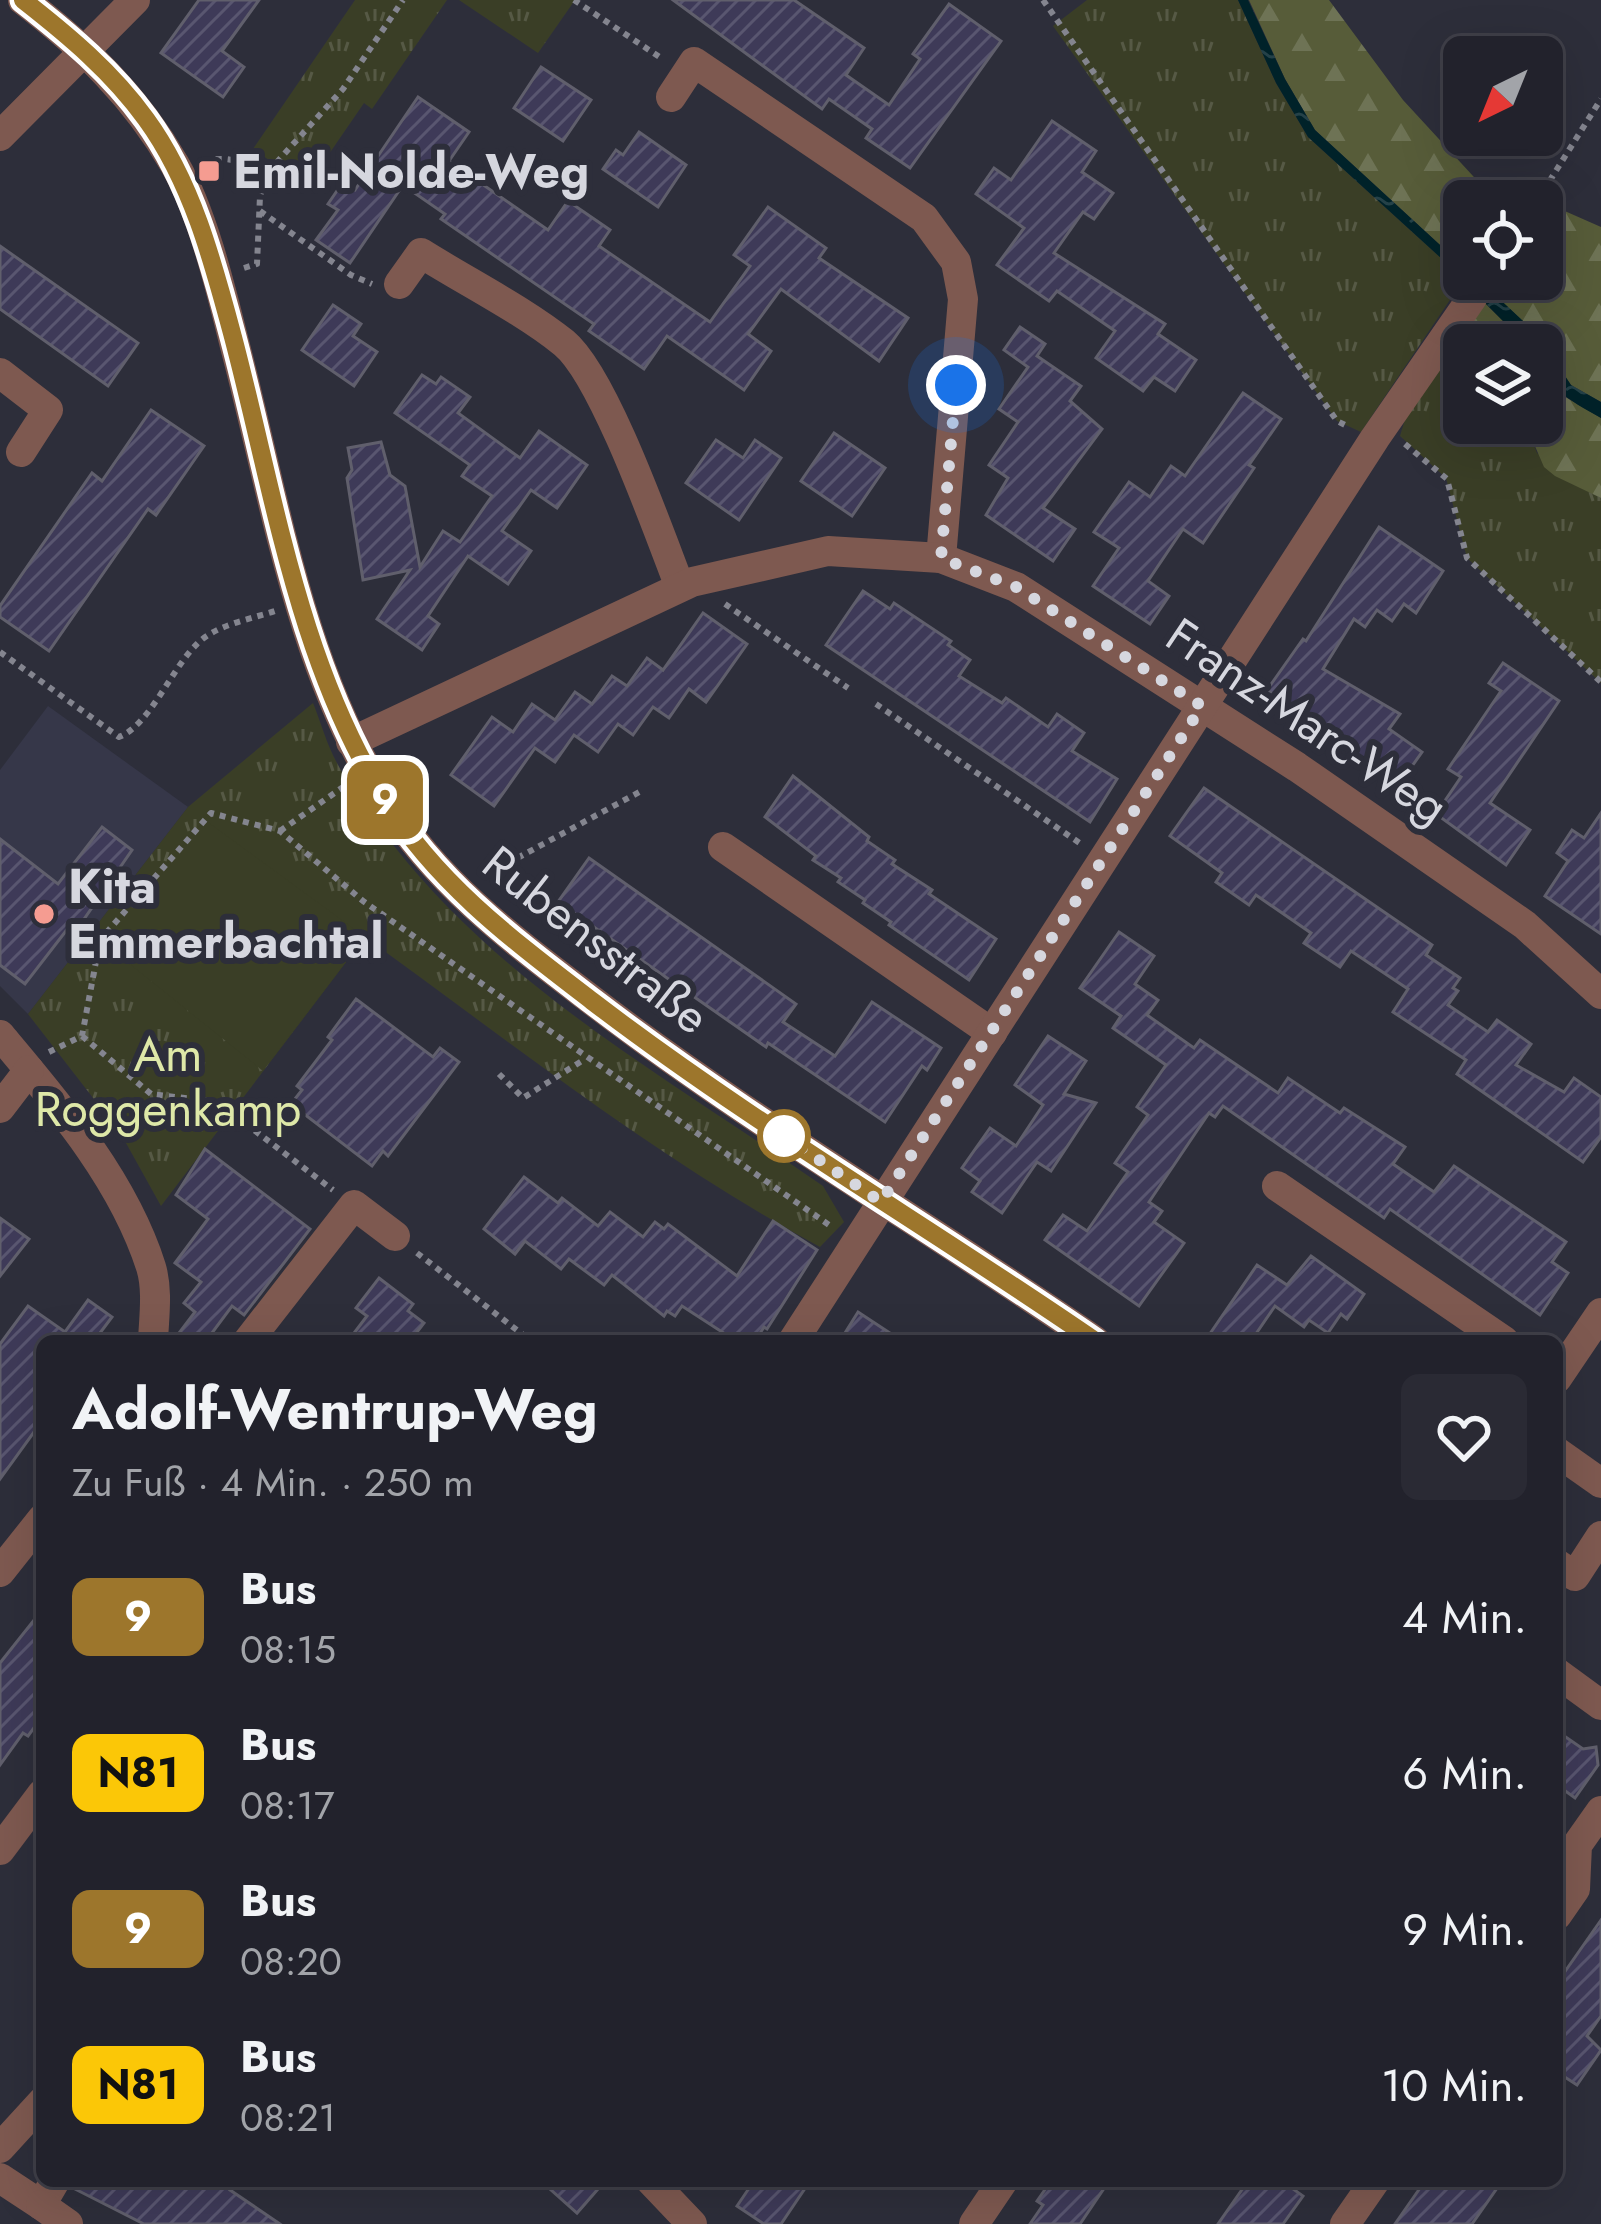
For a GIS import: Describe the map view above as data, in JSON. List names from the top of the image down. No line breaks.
{"streets":{"street":["Franz-Marc-Weg","Rubensstraße"]},"crossings":[["Franz-Marc-Weg","Rubensstraße"]],"parks":["Am Roggenkamp"],"places":{"transit":["Emil-Nolde-Weg"],"other":["Kita Emmerbachtal"]},"lines":["bus line 9"],"north":"bottom left","page":{"on_map":"9","heading":["Adolf-Wentrup-Weg","Zu Fuß · 4 Min. · 250 m"],"list":[{"mark":"9","name":"Bus","note":"08:15","value":"4 Min."},{"mark":"N81","name":"Bus","note":"08:17","value":"6 Min."},{"mark":"9","name":"Bus","note":"08:20","value":"9 Min."},{"mark":"N81","name":"Bus","note":"08:21","value":"10 Min."}]}}
